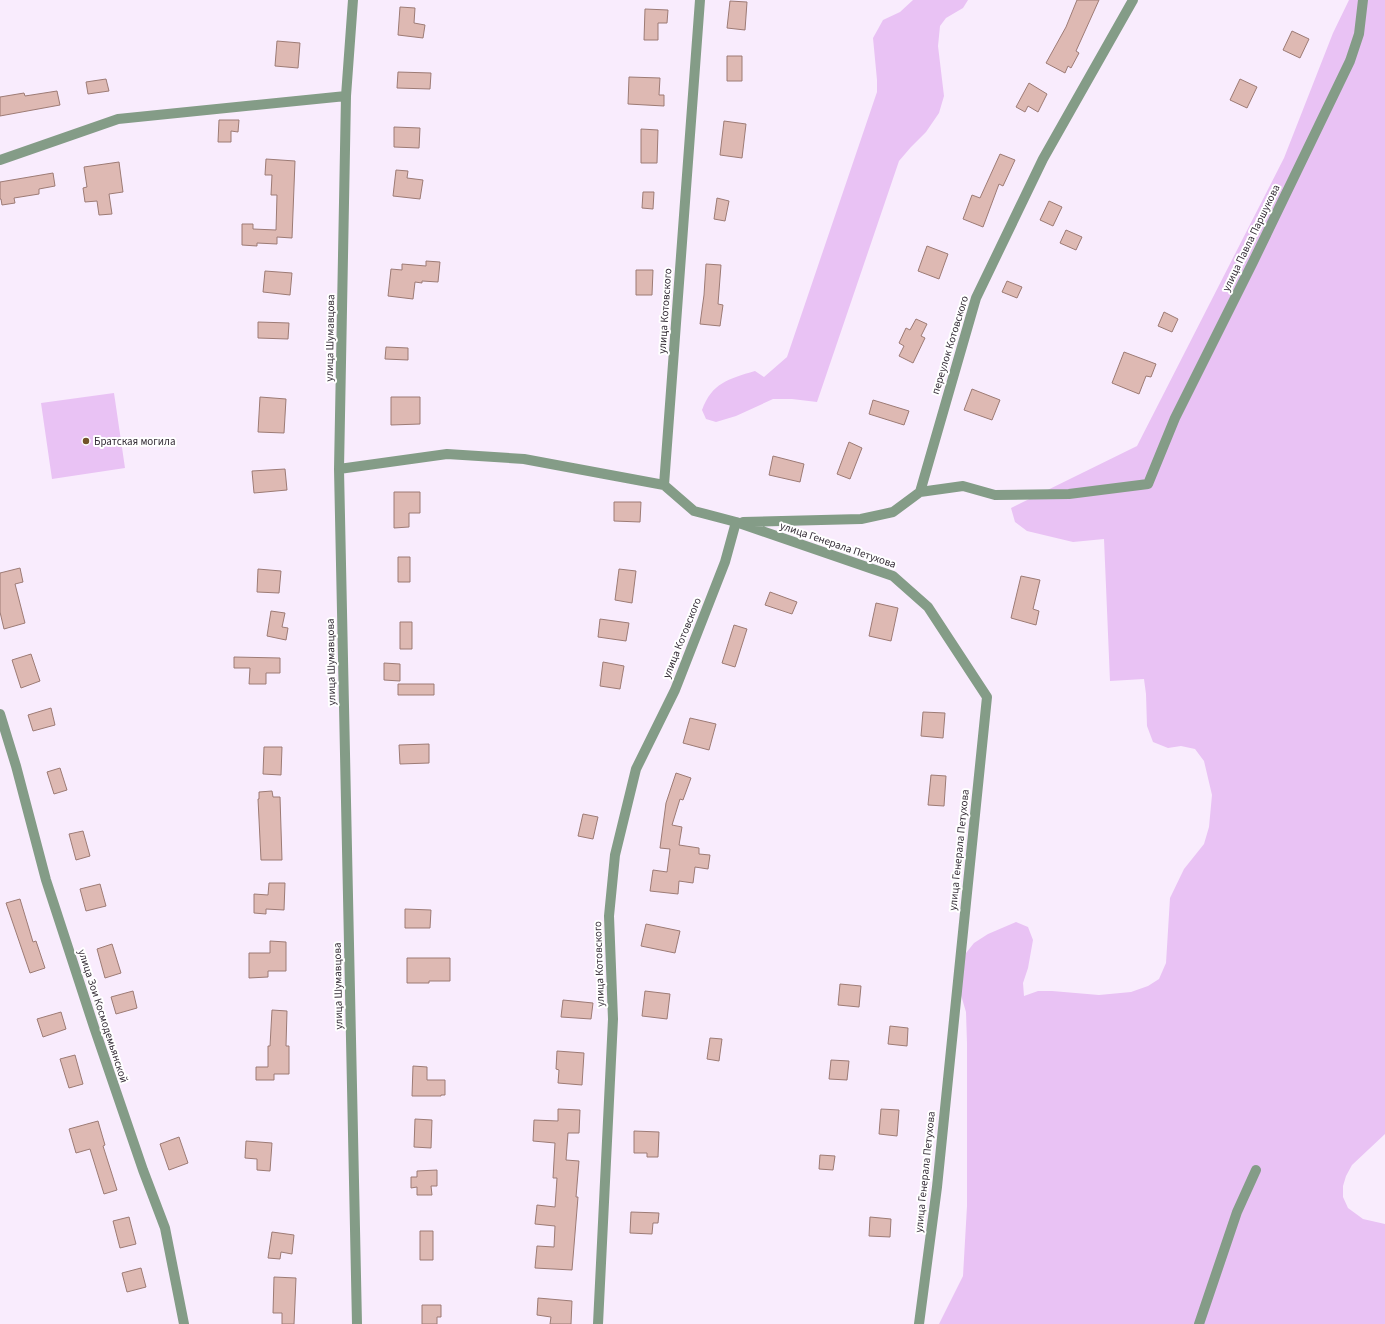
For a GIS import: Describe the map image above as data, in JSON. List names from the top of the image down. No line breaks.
{"streets":{"street":["улица Павла Паршукова","улица Котовского","улица Шумавцова","переулок Котовского","улица Генерала Петухова","улица Зои Космодемьянской"]},"crossings":[["улица Павла Паршукова","переулок Котовского"],["улица Котовского","улица Генерала Петухова"]],"places":["Братская могила"]}
